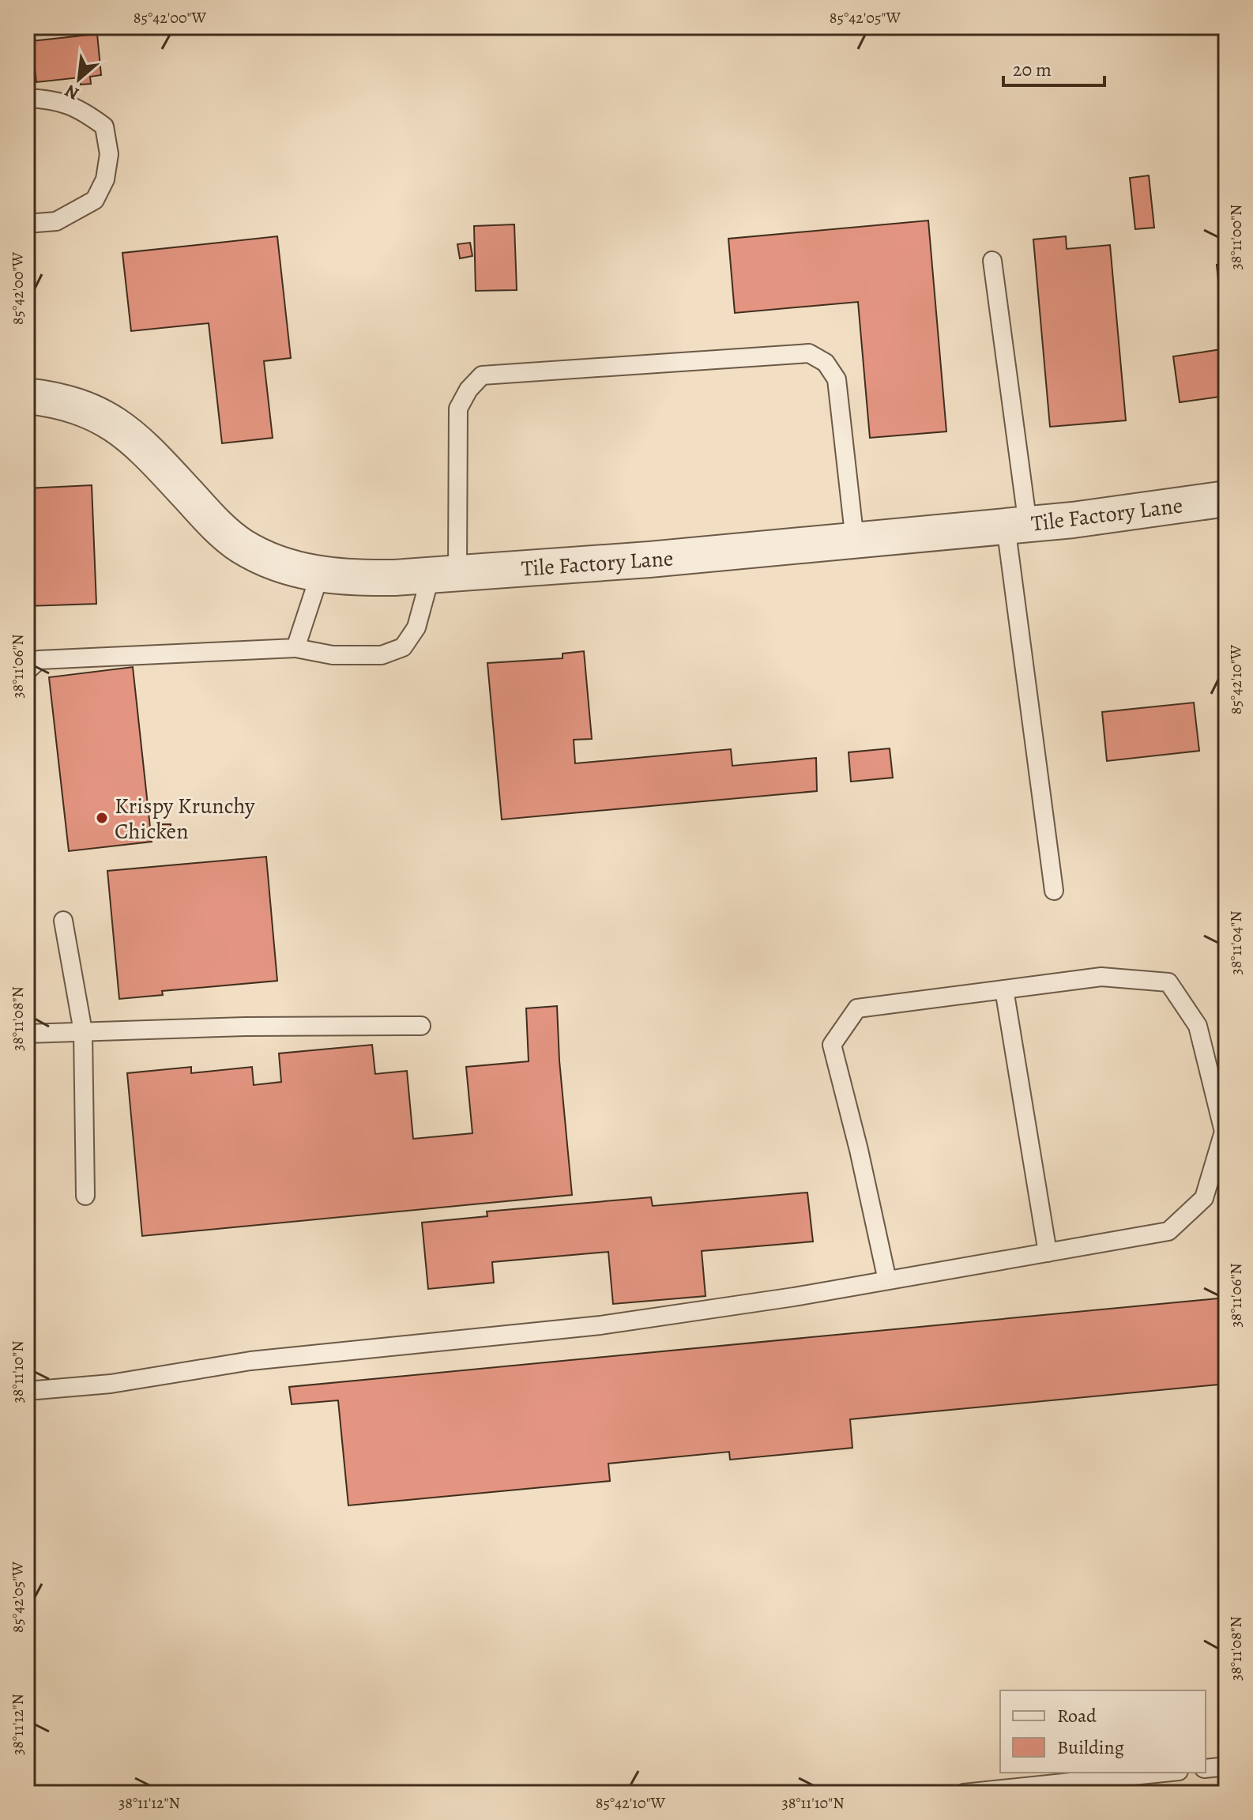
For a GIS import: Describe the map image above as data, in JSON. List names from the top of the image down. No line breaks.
{"streets":{"street":["Tile Factory Lane"]},"places":["Krispy Krunchy Chicken"],"legend":["Road","Building"],"scale_bar":"20 m","north":"bottom left","coordinates":["85°42'00\"W","85°42'05\"W","38°11'00\"N","38°11'06\"N","85°42'10\"W","38°11'04\"N","38°11'08\"N","38°11'10\"N","38°11'12\"N"]}
